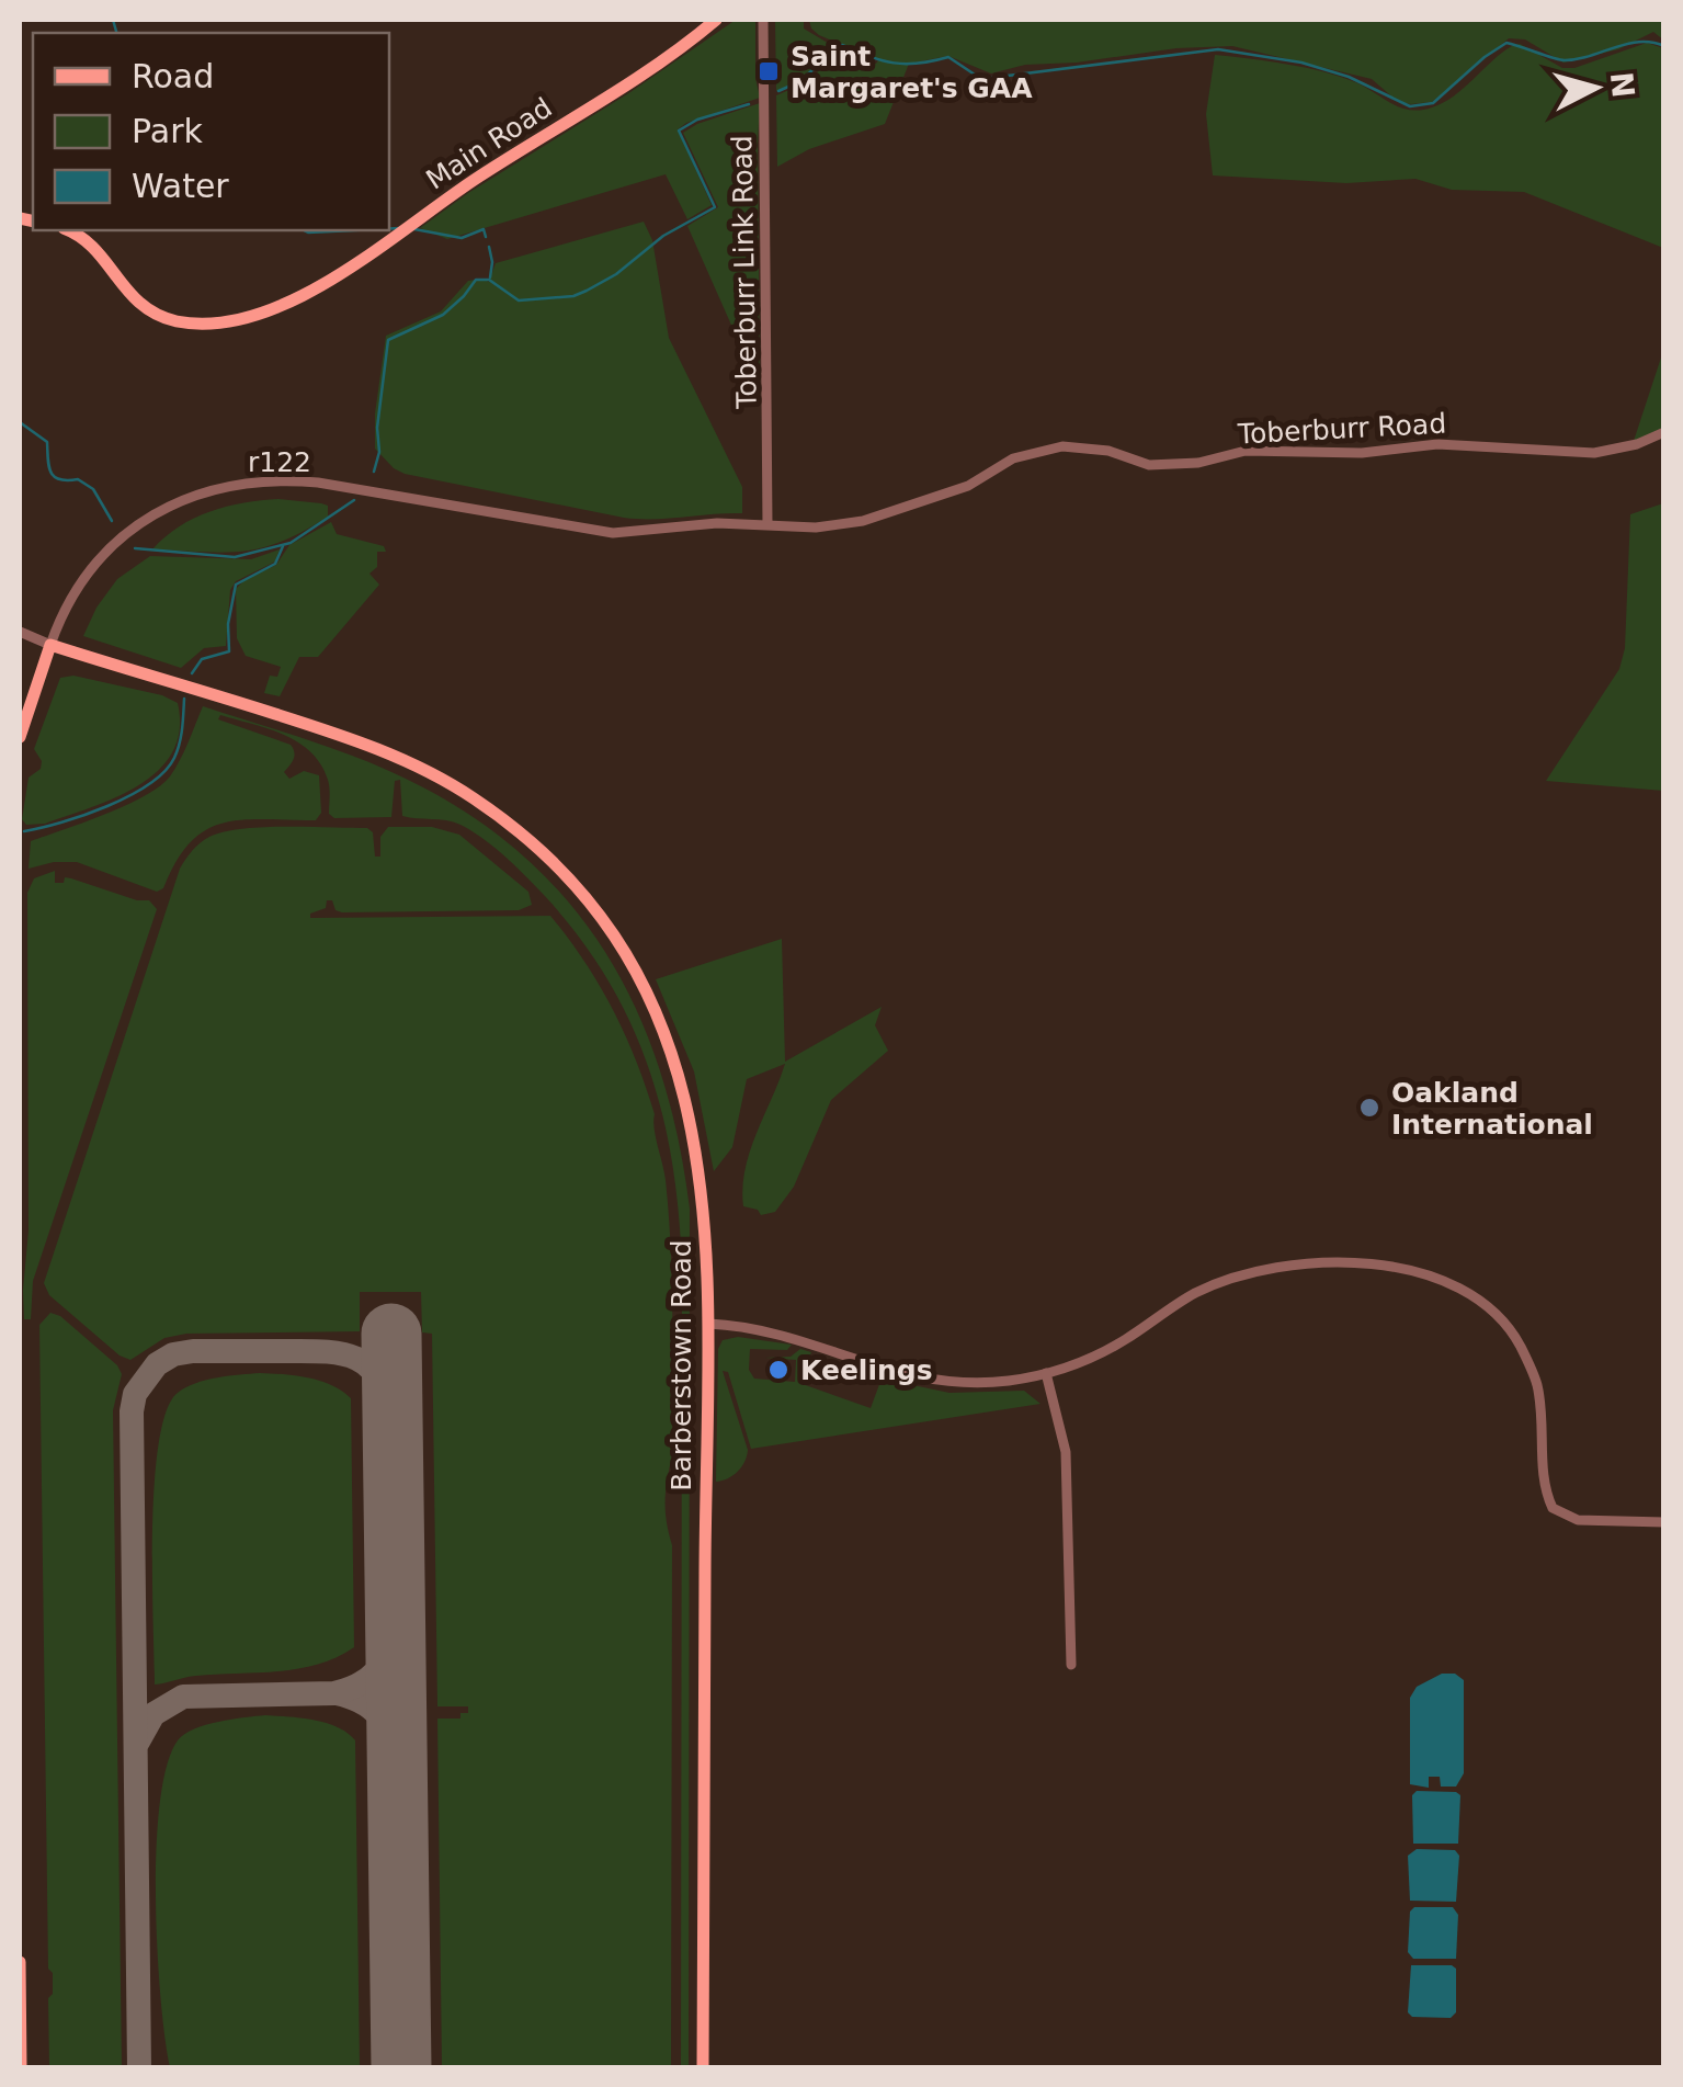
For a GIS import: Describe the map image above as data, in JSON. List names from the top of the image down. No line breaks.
{"streets":{"main road":["Main Road","Barberstown Road"],"street":["Toberburr Link Road","Toberburr Road","r122"]},"crossings":[["Toberburr Link Road","Toberburr Road"],["Toberburr Road","r122"],["r122","Barberstown Road"]],"places":{"transit":["Saint Margaret's GAA"],"other":["Oakland International","Keelings"]},"legend":["Road","Park","Water"],"north":"right"}
